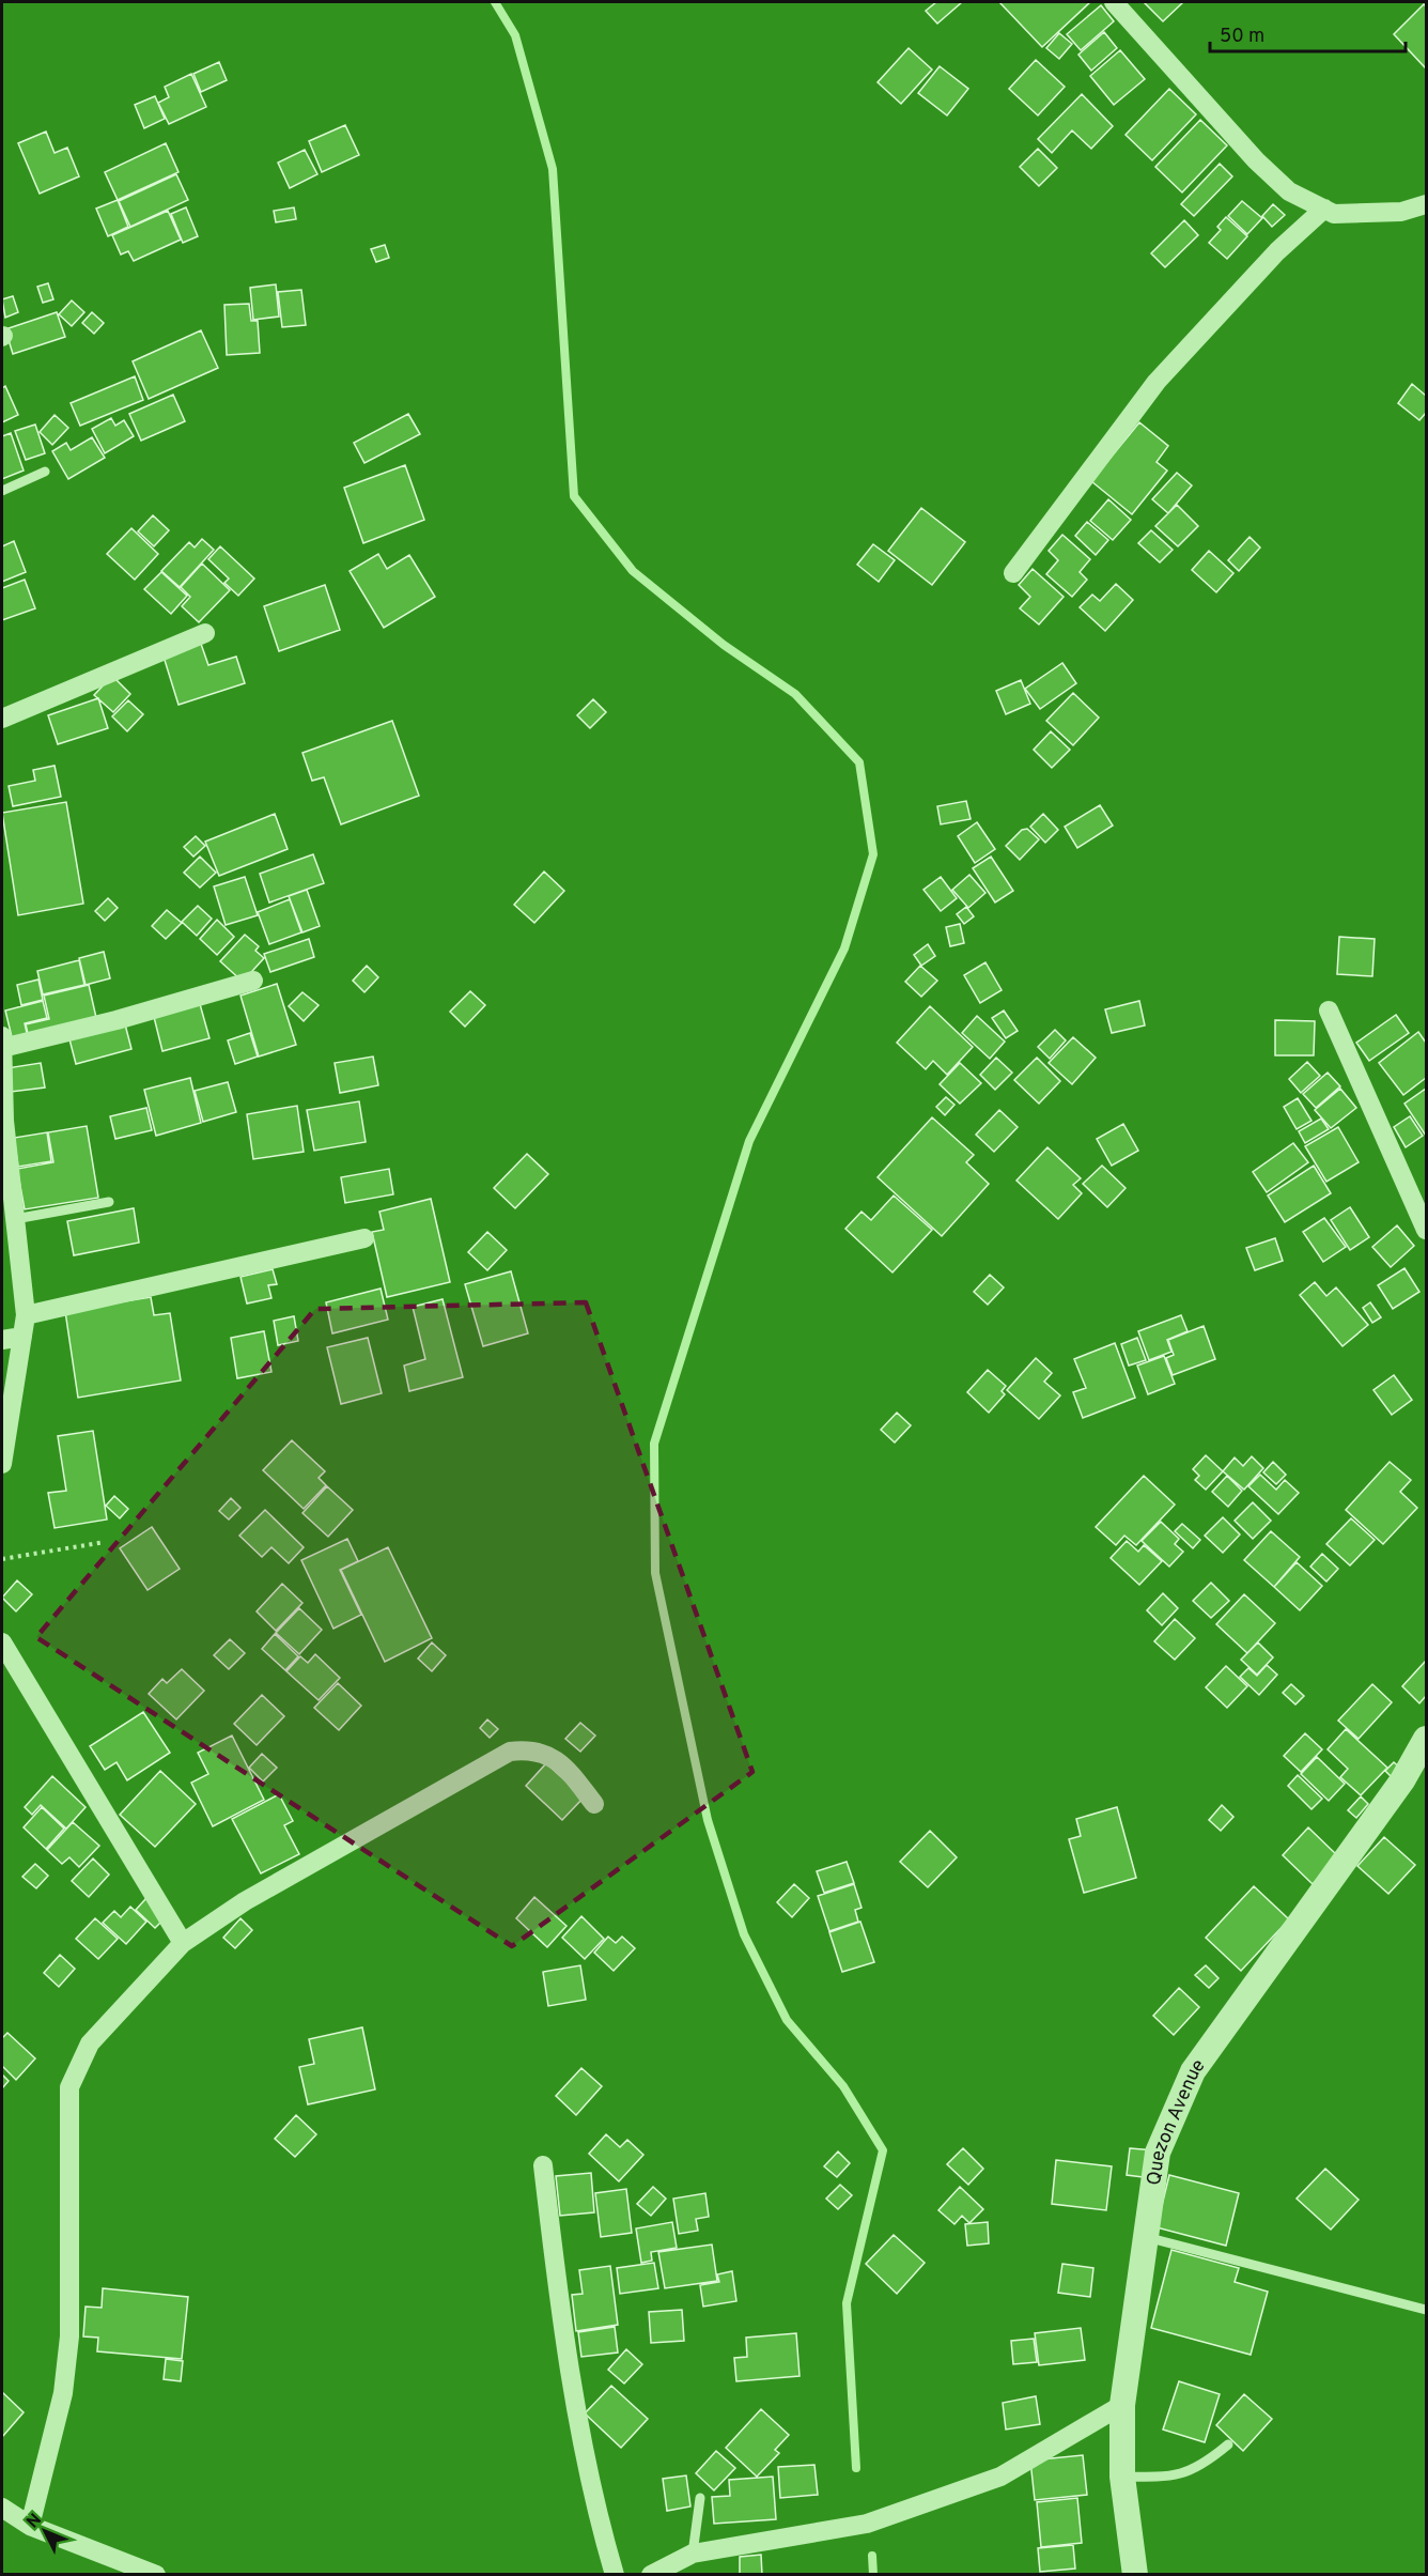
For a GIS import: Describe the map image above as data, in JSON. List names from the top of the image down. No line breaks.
{"streets":{"street":["Quezon Avenue"]},"scale_bar":"50 m","north":"top left"}
